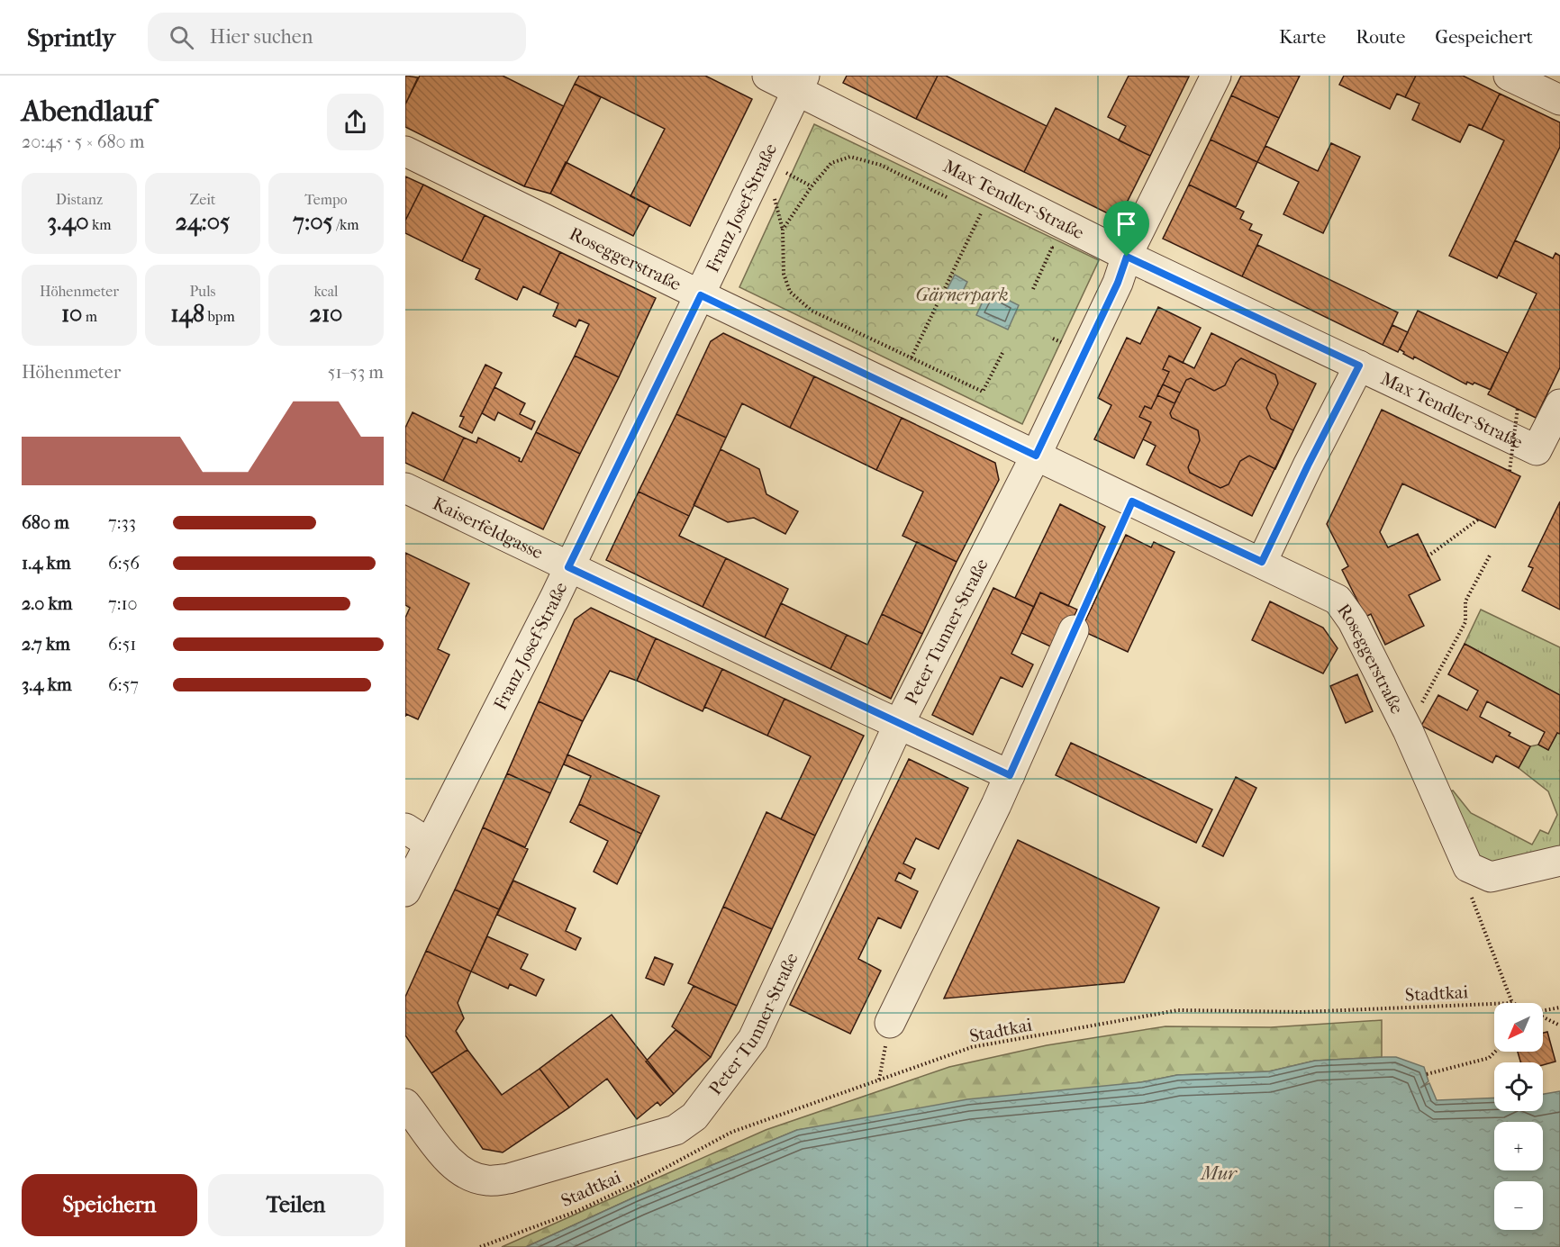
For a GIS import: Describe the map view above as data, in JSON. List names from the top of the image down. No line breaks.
{"streets":{"street":["Max Tendler-Straße","Franz Josef-Straße","Roseggerstraße","Kaiserfeldgasse","Peter Tunner-Straße"],"path":["Stadtkai"]},"crossings":[["Max Tendler-Straße","Franz Josef-Straße"],["Max Tendler-Straße","Peter Tunner-Straße"],["Franz Josef-Straße","Roseggerstraße"],["Franz Josef-Straße","Kaiserfeldgasse"],["Roseggerstraße","Peter Tunner-Straße"],["Kaiserfeldgasse","Peter Tunner-Straße"]],"water":["Mur"],"parks":["Gärnerpark"],"north":"bottom left","page":{"header":"Sprintly","search":"Hier suchen","nav":["Karte","Route","Gespeichert"],"heading":["Abendlauf","20:45 · 5 × 680 m"],"stats":[["Distanz","3.40 km"],["Zeit","24:05"],["Tempo","7:05 /km"],["Höhenmeter","10 m"],["Puls","148 bpm"],["kcal","210"]],"chart":["Höhenmeter","51–53 m"],"list":[{"name":"680 m","note":"7:33"},{"name":"1.4 km","note":"6:56"},{"name":"2.0 km","note":"7:10"},{"name":"2.7 km","note":"6:51"},{"name":"3.4 km","note":"6:57"}],"map_buttons":["+","−"],"buttons":["Speichern","Teilen"]}}
